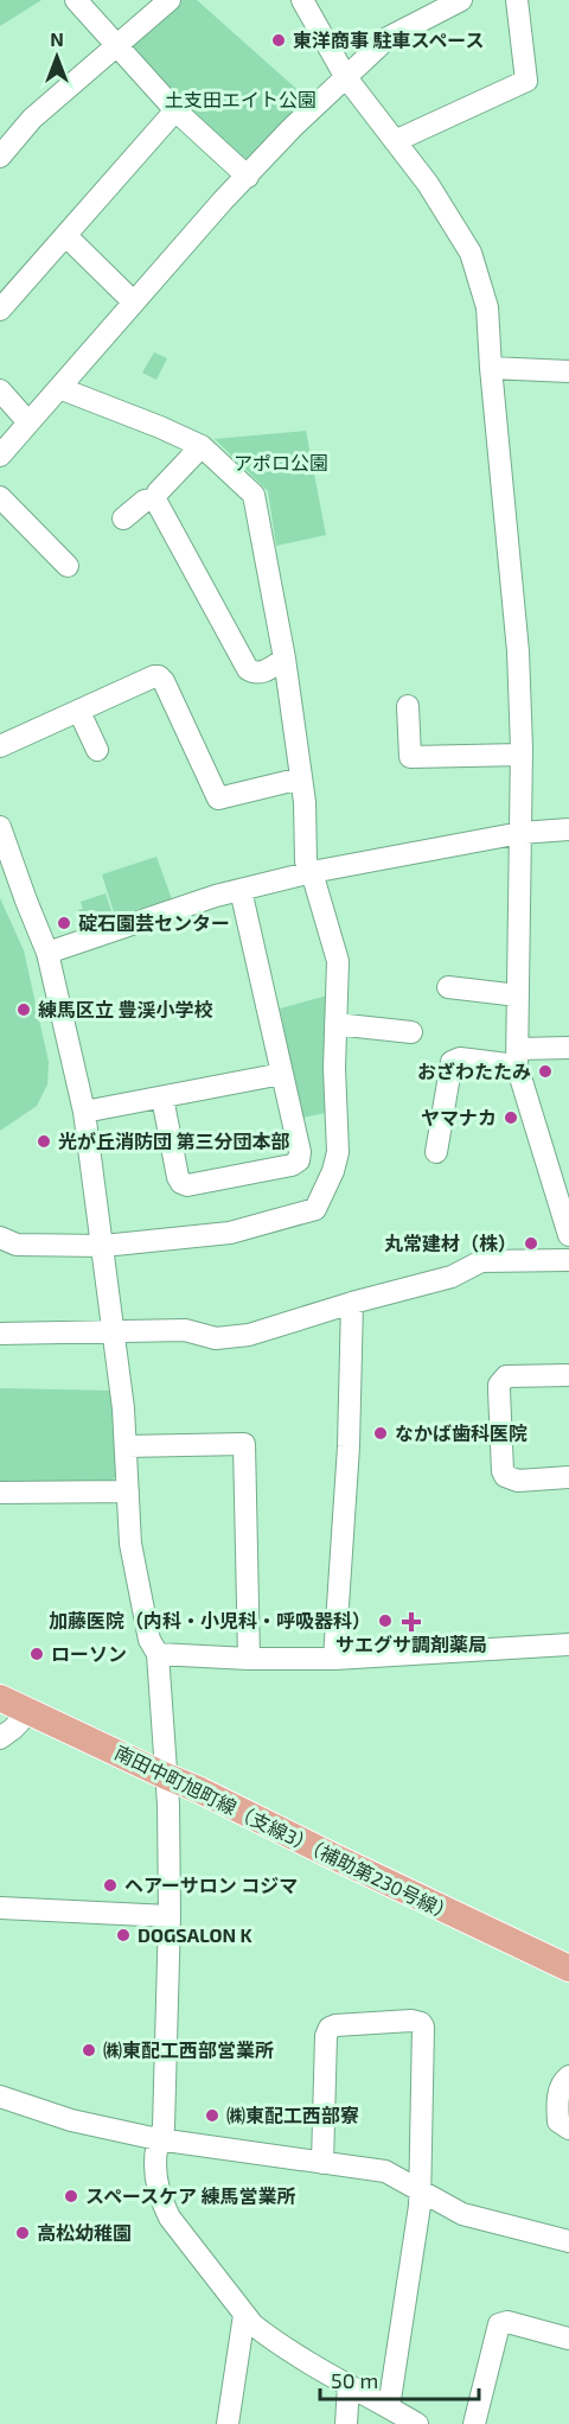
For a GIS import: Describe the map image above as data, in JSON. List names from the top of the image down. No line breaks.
{"streets":{"main road":["南田中町旭町線（支線3）（補助第230号線）"]},"parks":["土支田エイト公園","アポロ公園"],"places":{"other":["東洋商事 駐車スペース","碇石園芸センター","練馬区立 豊渓小学校","おざわたたみ","ヤマナカ","光が丘消防団 第三分団本部","丸常建材（株）","なかば歯科医院","加藤医院（内科・小児科・呼吸器科）","ローソン","ヘアーサロン コジマ","DOGSALON K","㈱東配工西部営業所","㈱東配工西部寮","スペースケア 練馬営業所","高松幼稚園"],"health":["サエグサ調剤薬局"]},"scale_bar":"50 m","north":"top"}
